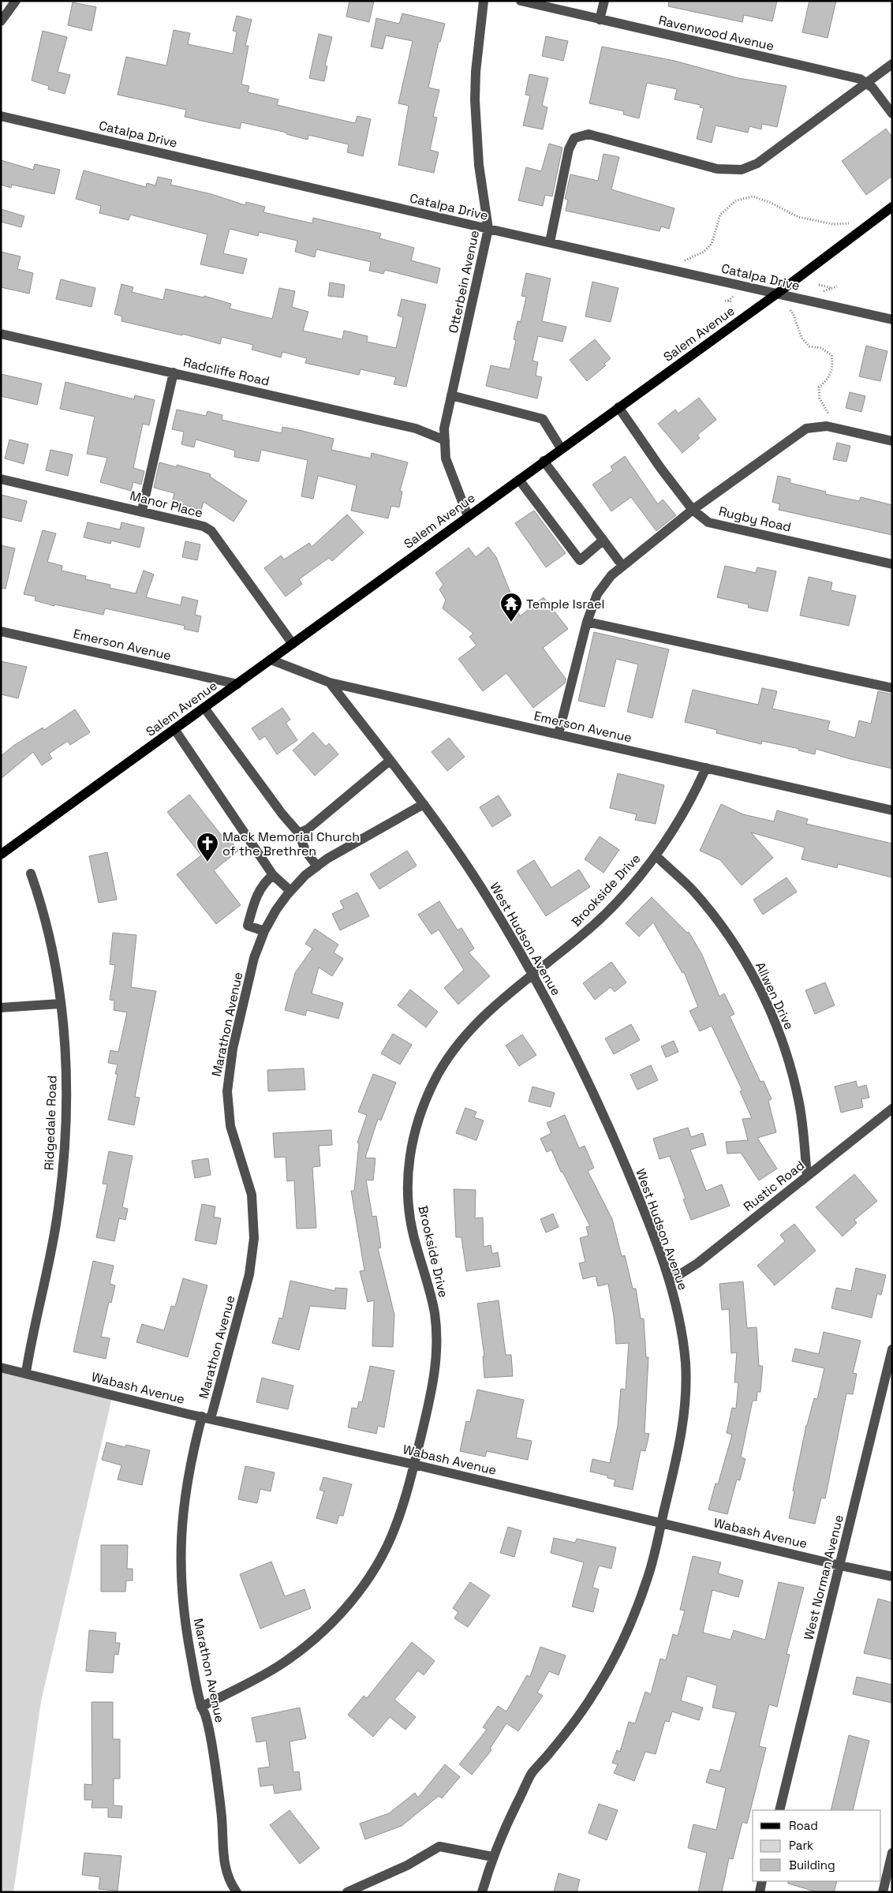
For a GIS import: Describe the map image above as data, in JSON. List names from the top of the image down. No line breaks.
{"streets":{"main road":["Salem Avenue"],"street":["Ravenwood Avenue","Catalpa Drive","Otterbein Avenue","Radcliffe Road","Manor Place","Rugby Road","Emerson Avenue","Brookside Drive","West Hudson Avenue","Allwen Drive","Marathon Avenue","Ridgedale Road","Rustic Road","Wabash Avenue","West Norman Avenue"]},"crossings":[["Catalpa Drive","Otterbein Avenue"],["Catalpa Drive","Salem Avenue"],["Otterbein Avenue","Salem Avenue"],["Otterbein Avenue","Radcliffe Road"],["Salem Avenue","Manor Place"],["Salem Avenue","Rugby Road"],["Salem Avenue","Emerson Avenue"],["Emerson Avenue","Brookside Drive"],["Emerson Avenue","West Hudson Avenue"],["Brookside Drive","West Hudson Avenue"],["Brookside Drive","Allwen Drive"],["Brookside Drive","Marathon Avenue"],["Brookside Drive","Wabash Avenue"],["West Hudson Avenue","Marathon Avenue"],["West Hudson Avenue","Rustic Road"],["West Hudson Avenue","Wabash Avenue"],["Allwen Drive","Rustic Road"],["Marathon Avenue","Wabash Avenue"],["Ridgedale Road","Wabash Avenue"],["Wabash Avenue","West Norman Avenue"]],"places":{"temple":["Temple Israel"],"church":["Mack Memorial Church of the Brethren"]},"legend":["Road","Park","Building"]}
